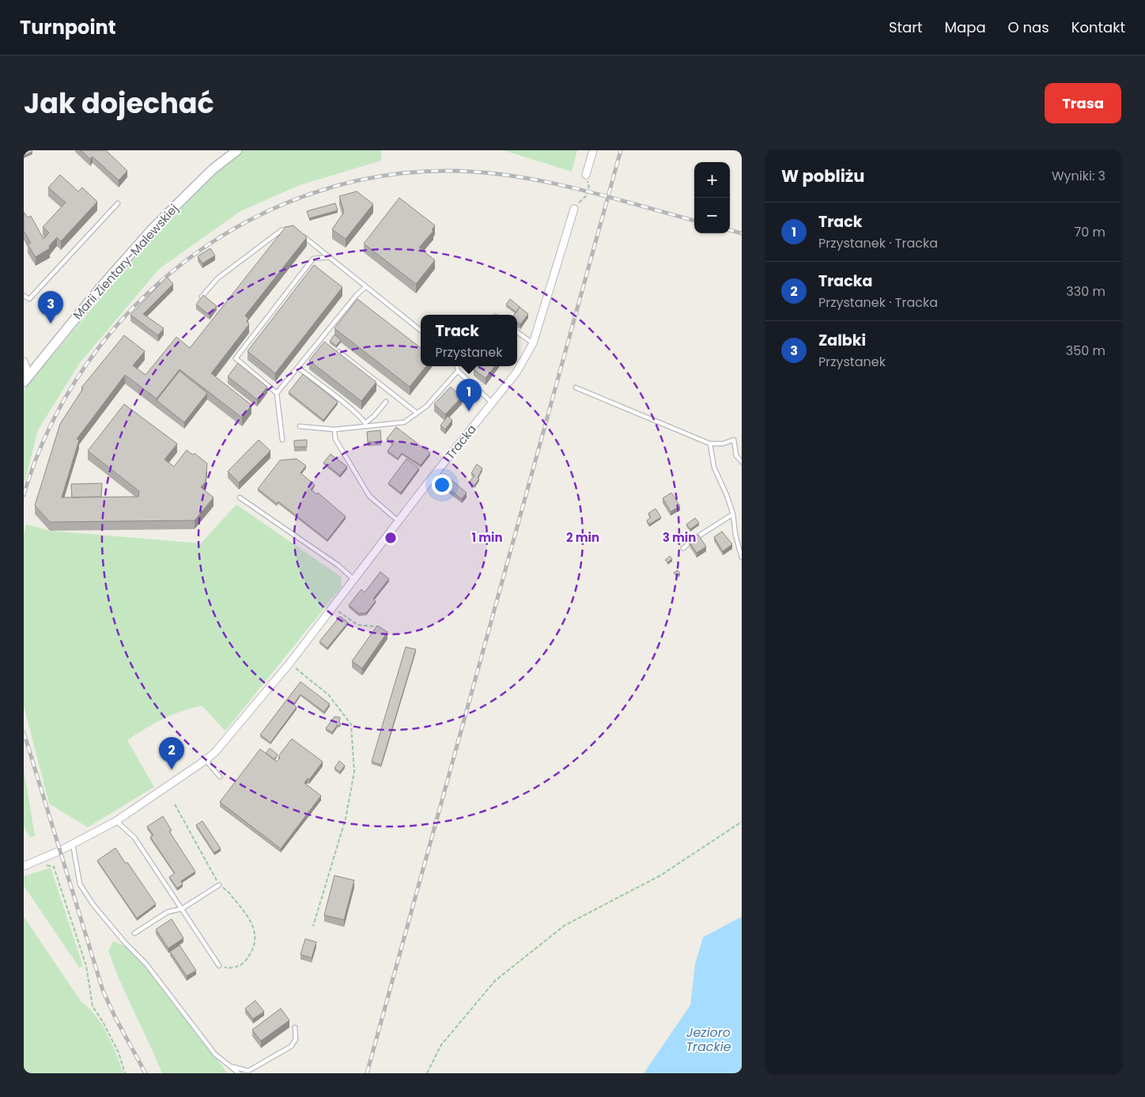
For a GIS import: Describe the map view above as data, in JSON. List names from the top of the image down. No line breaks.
{"streets":{"street":["Marii Zientary-Malewskiej","Tracka"]},"water":["Jezioro Trackie"],"page":{"header":"Turnpoint","nav":["Start","Mapa","O nas","Kontakt"],"title":"Jak dojechać","buttons":"Trasa","heading":["W pobliżu","Wyniki: 3"],"map_buttons":["+","−"],"list":[{"mark":"1","name":"Track","note":"Przystanek · Tracka","value":"70 m"},{"mark":"2","name":"Tracka","note":"Przystanek · Tracka","value":"330 m"},{"mark":"3","name":"Zalbki","note":"Przystanek","value":"350 m"}],"pins":["3","1","2"],"popup":["Track","Przystanek"]},"rings":["1 min","2 min","3 min"]}
